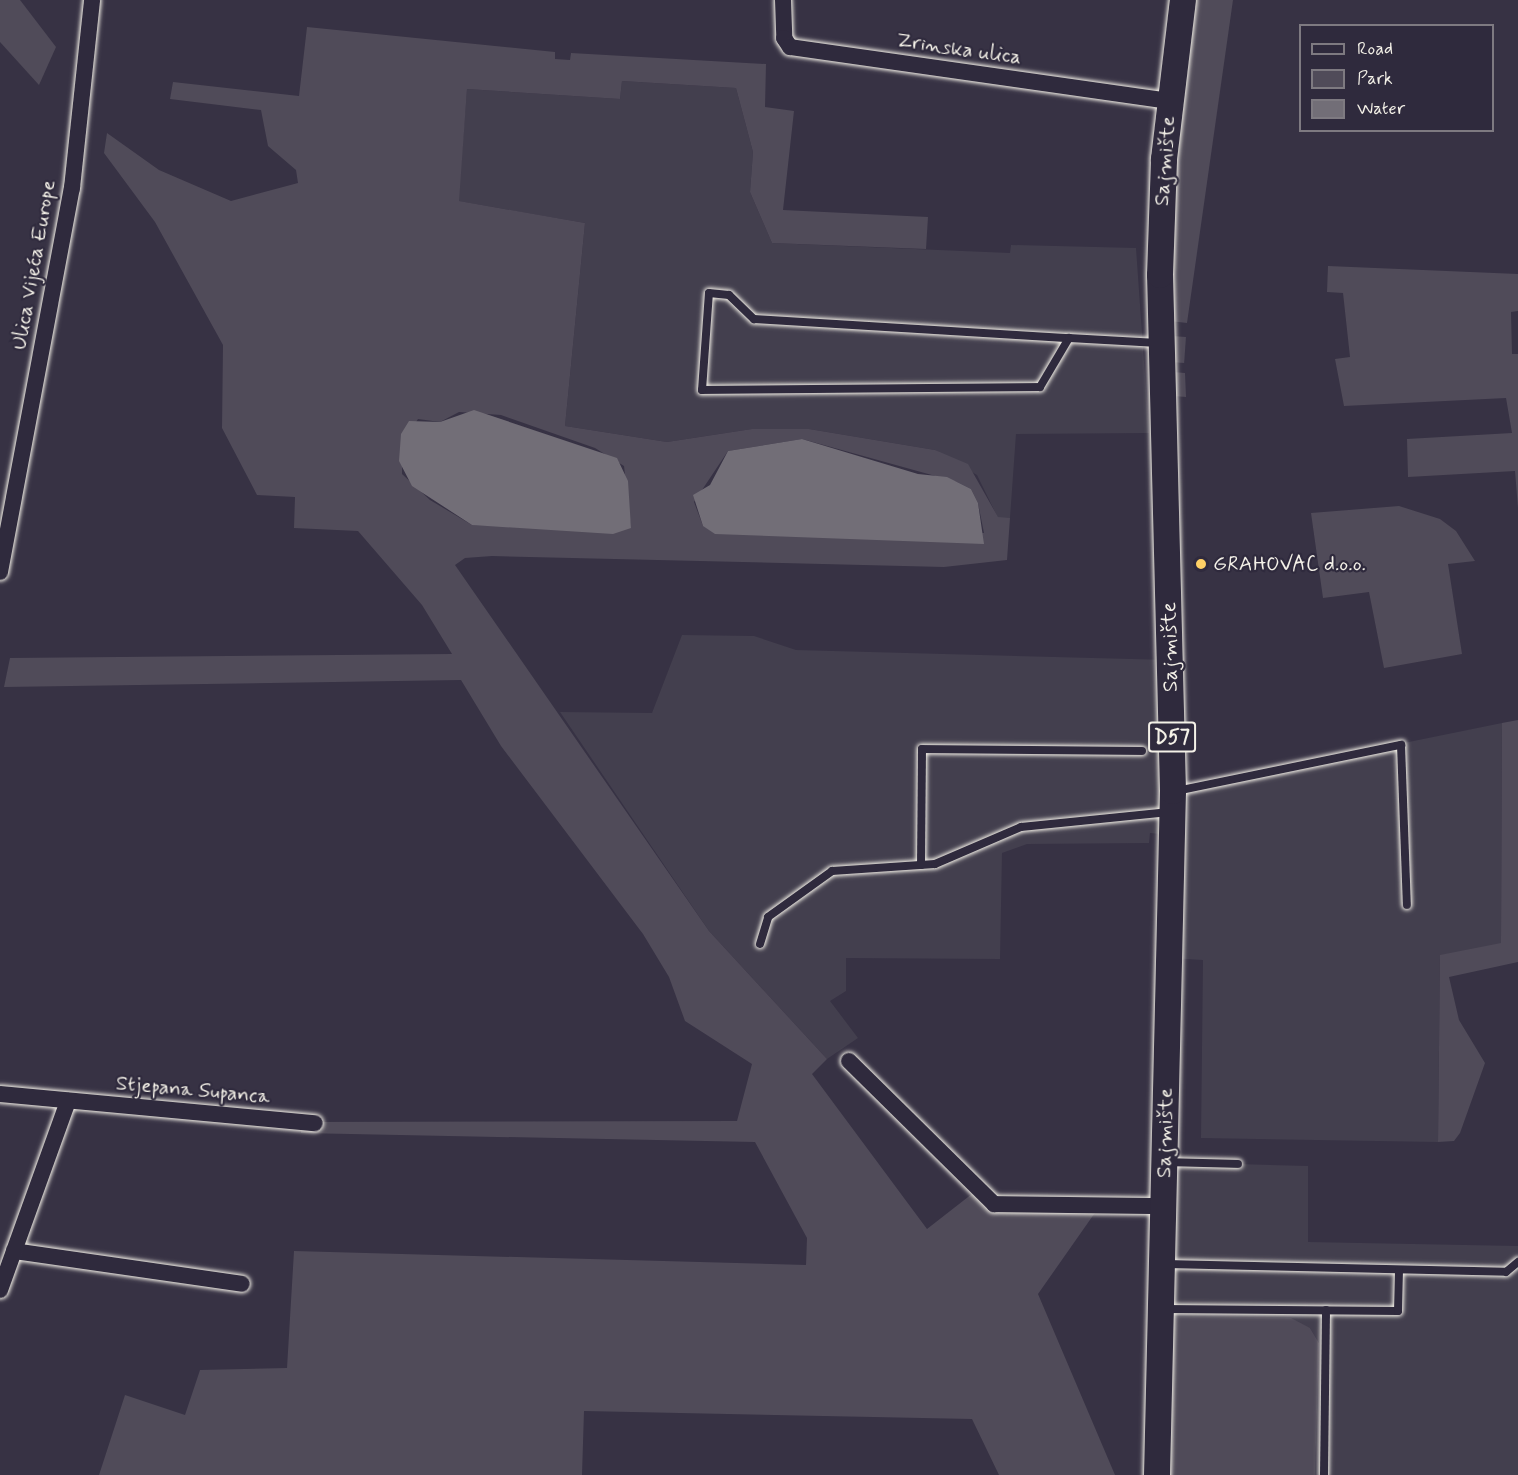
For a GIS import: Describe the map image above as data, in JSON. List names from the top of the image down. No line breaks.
{"streets":{"main road":["Sajmište","D57"],"street":["Zrinska ulica","Ulica Vijeća Europe","Stjepana Supanca"]},"crossings":[["Zrinska ulica","Sajmište"]],"places":["GRAHOVAC d.o.o."],"legend":["Road","Park","Water"]}
